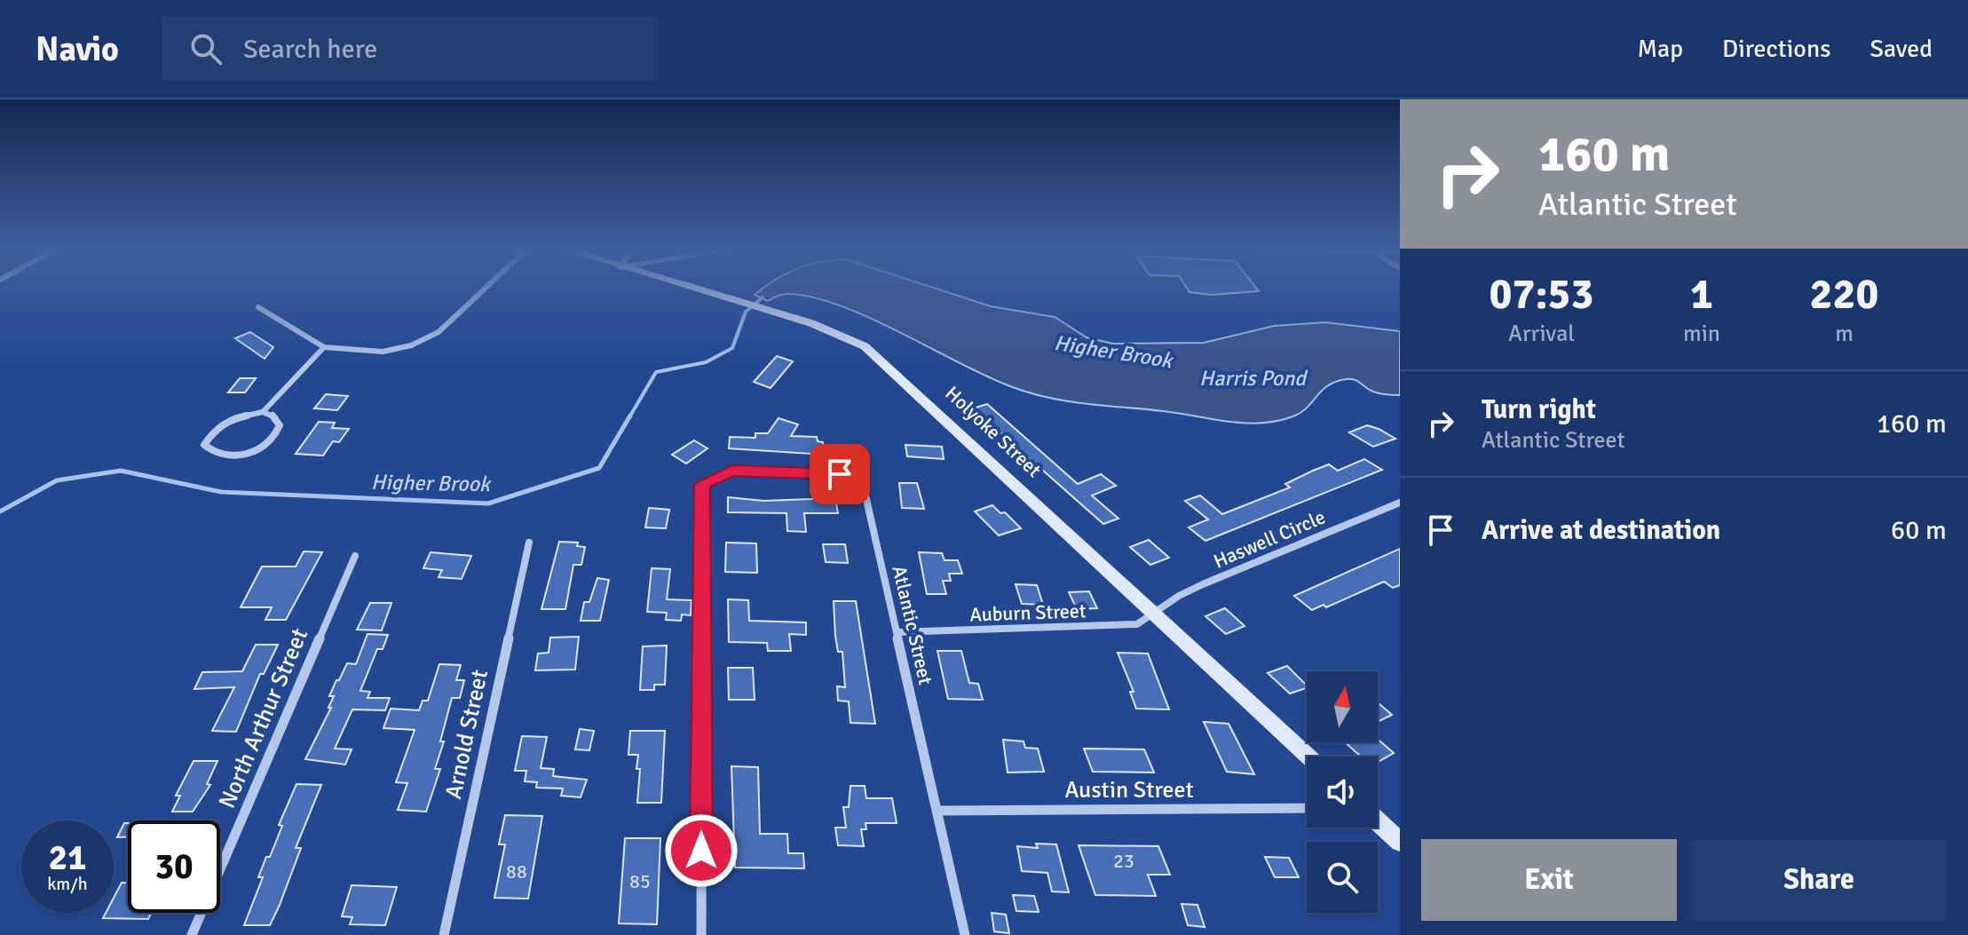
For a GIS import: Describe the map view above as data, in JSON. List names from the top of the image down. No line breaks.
{"streets":{"main road":["Holyoke Street"],"street":["Haswell Circle","Auburn Street","Atlantic Street","North Arthur Street","Arnold Street","Austin Street"]},"crossings":[["Holyoke Street","Haswell Circle"],["Holyoke Street","Auburn Street"],["Haswell Circle","Auburn Street"],["Auburn Street","Atlantic Street"],["Atlantic Street","Austin Street"]],"water":["Higher Brook","Harris Pond"],"house_numbers":["23","88","85"],"north":"top","page":{"header":"Navio","search":"Search here","nav":["Map","Directions","Saved"],"turn":["160 m","Atlantic Street"],"eta":["07:53","Arrival","1","min","220","m"],"list":[{"name":"Turn right","note":"Atlantic Street","value":"160 m"},{"name":"Arrive at destination","value":"60 m"}],"speed":"21 km/h","limit":"30","buttons":["Exit","Share"]}}
